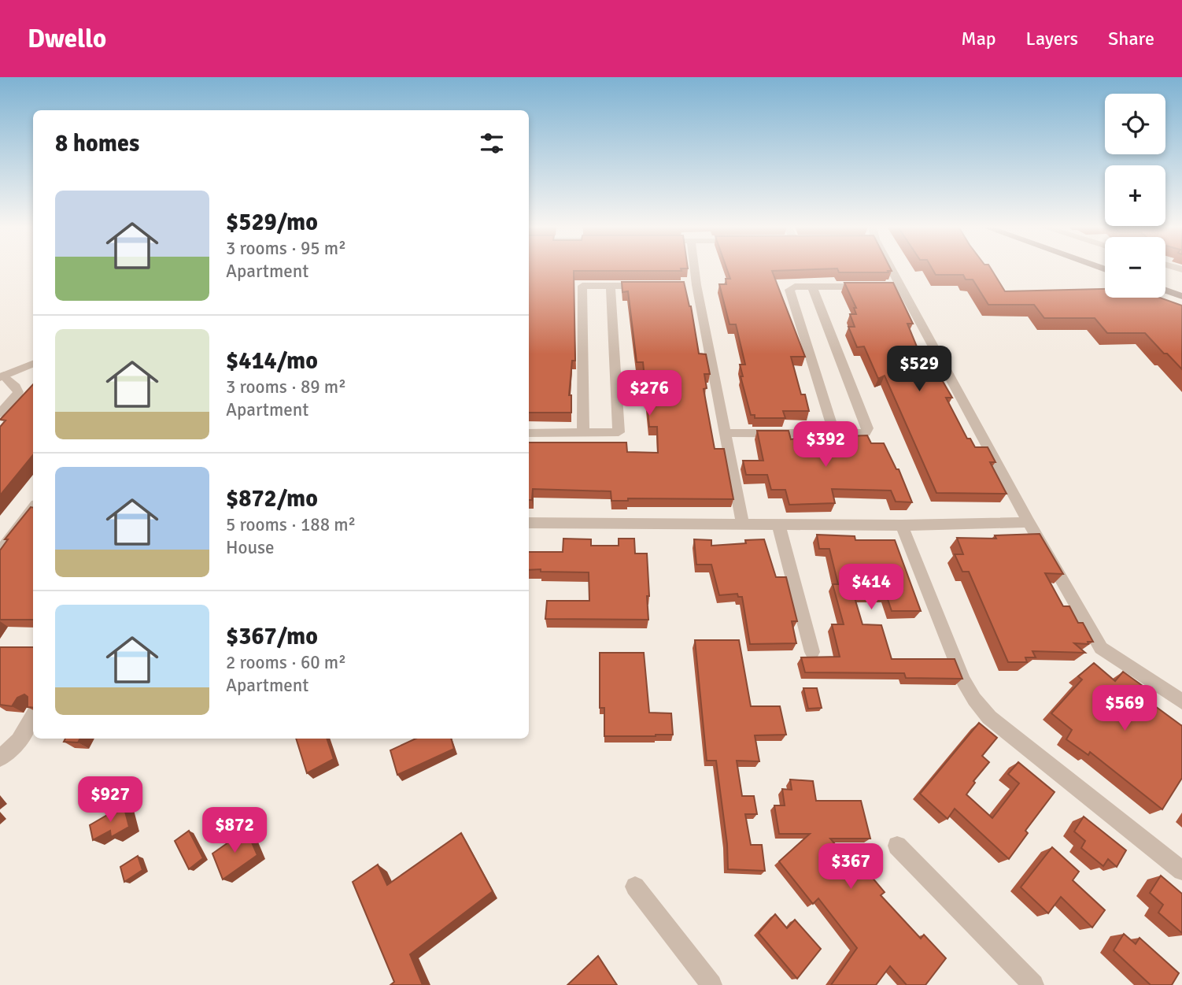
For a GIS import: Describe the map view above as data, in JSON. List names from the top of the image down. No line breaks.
{"page":{"header":"Dwello","nav":["Map","Layers","Share"],"map_buttons":["+","−"],"heading":"8 homes","list":[{"name":"$529/mo","note":"3 rooms · 95 m² · Apartment"},{"name":"$414/mo","note":"3 rooms · 89 m² · Apartment"},{"name":"$872/mo","note":"5 rooms · 188 m² · House"},{"name":"$367/mo","note":"2 rooms · 60 m² · Apartment"}],"price":["$529","$276","$392","$414","$569","$927","$872","$367"]}}
